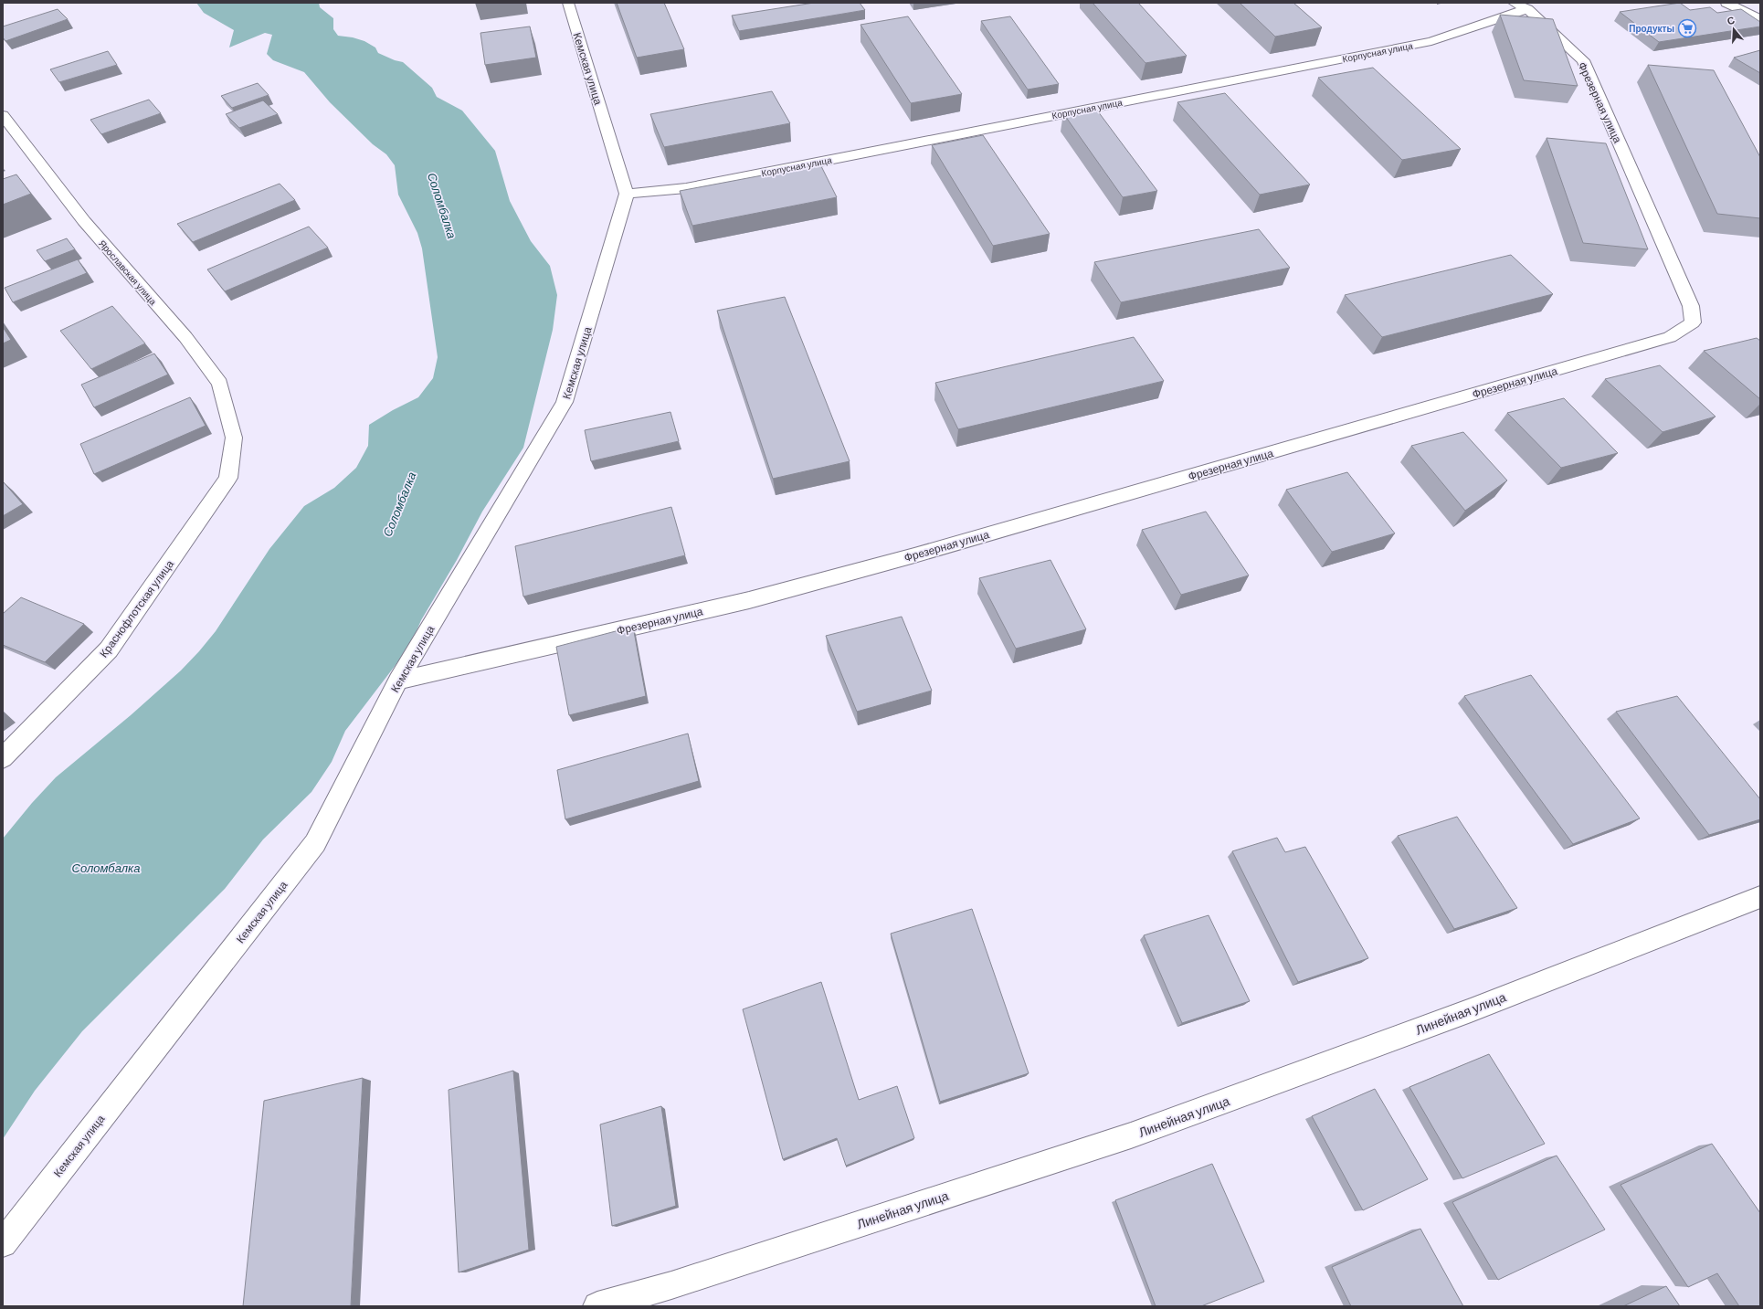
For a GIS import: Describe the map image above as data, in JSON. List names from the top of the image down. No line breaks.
{"streets":{"street":["Корпусная улица","Кемская улица","Фрезерная улица","Ярославская улица","Краснофлотская улица","Линейная улица"]},"crossings":[["Корпусная улица","Кемская улица"],["Корпусная улица","Фрезерная улица"],["Кемская улица","Фрезерная улица"],["Ярославская улица","Краснофлотская улица"]],"water":["Соломбалка"],"places":{"supermarket":["Продукты"]},"north":"top"}
